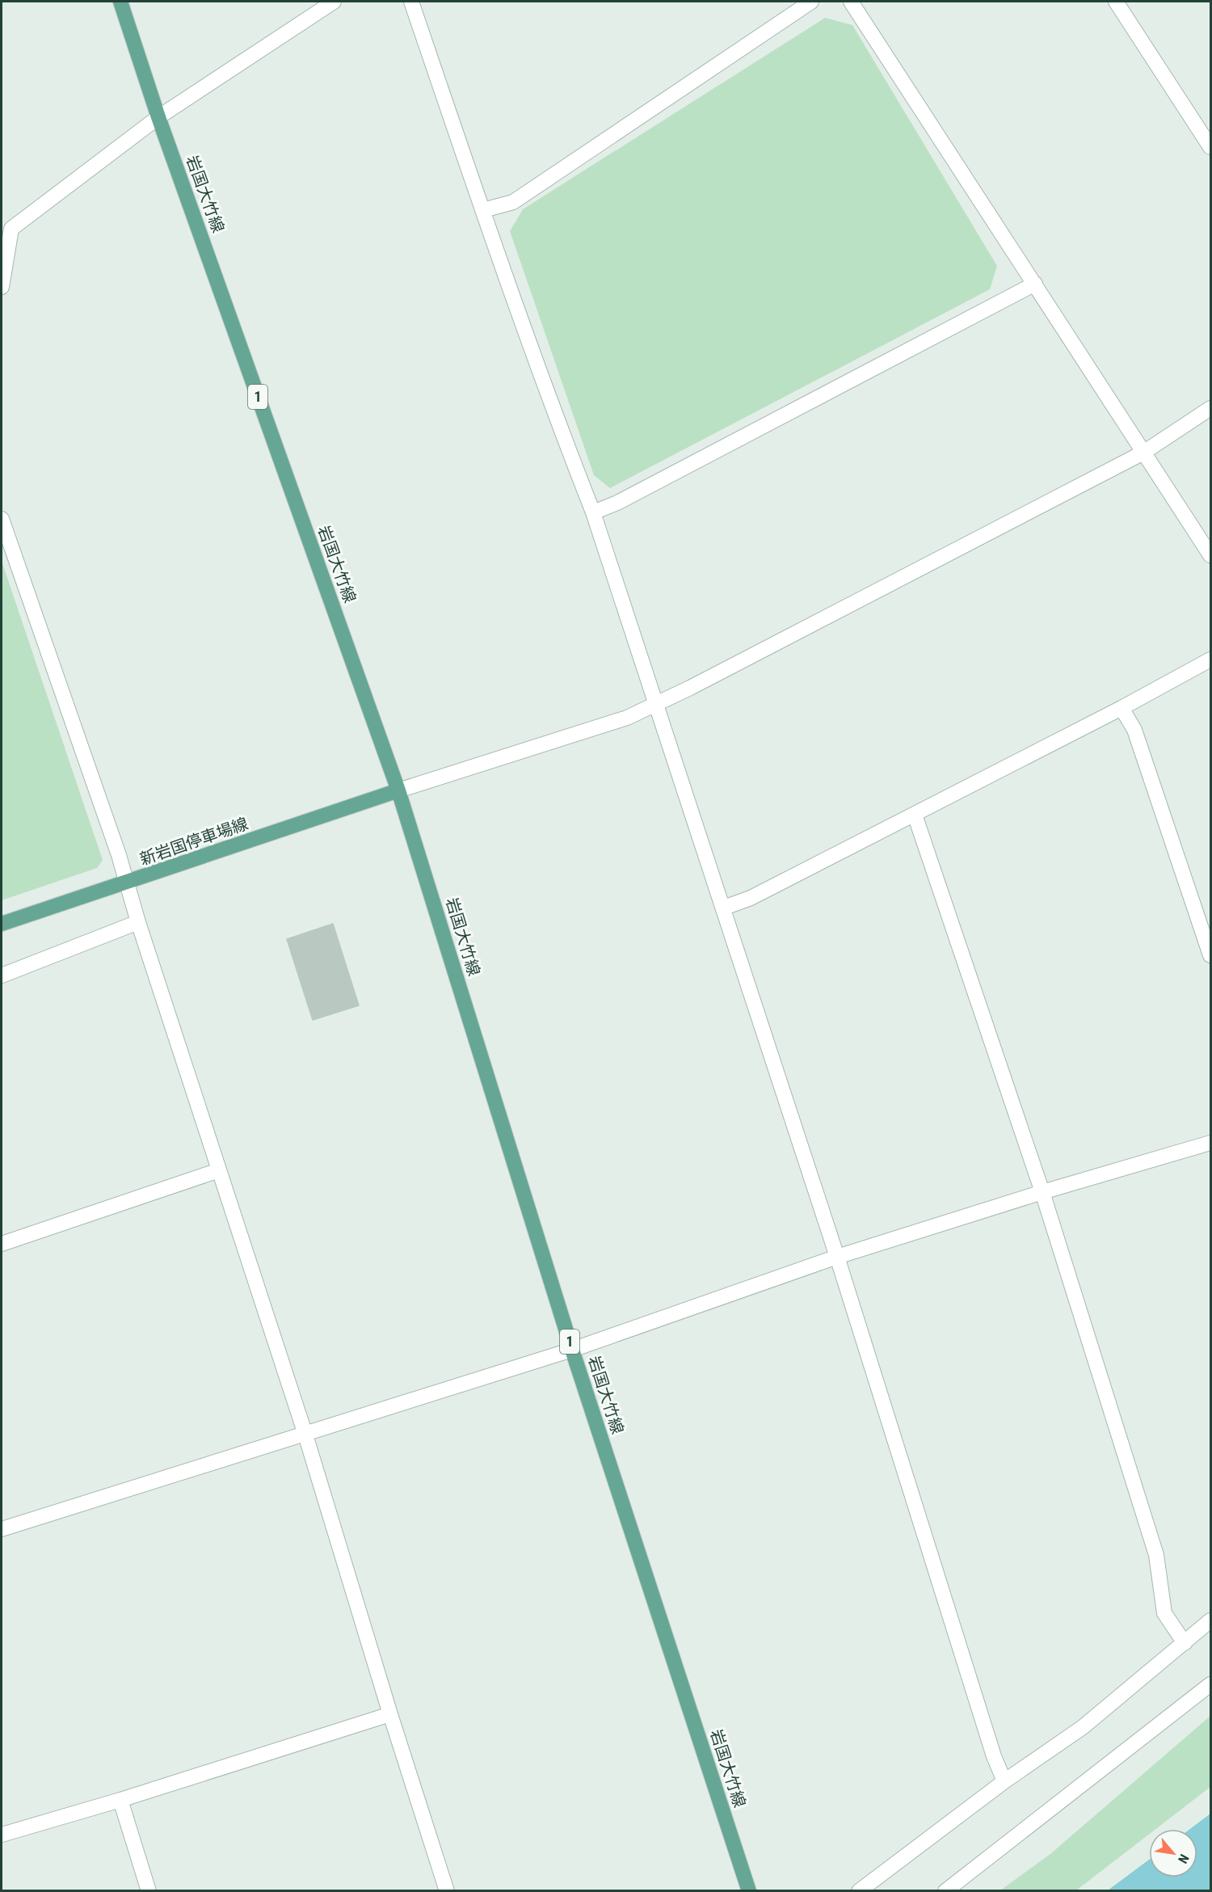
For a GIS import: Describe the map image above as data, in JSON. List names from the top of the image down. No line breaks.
{"streets":{"main road":["岩国大竹線","1","新岩国停車場線"]},"crossings":[["岩国大竹線","新岩国停車場線"]],"north":"bottom right"}
